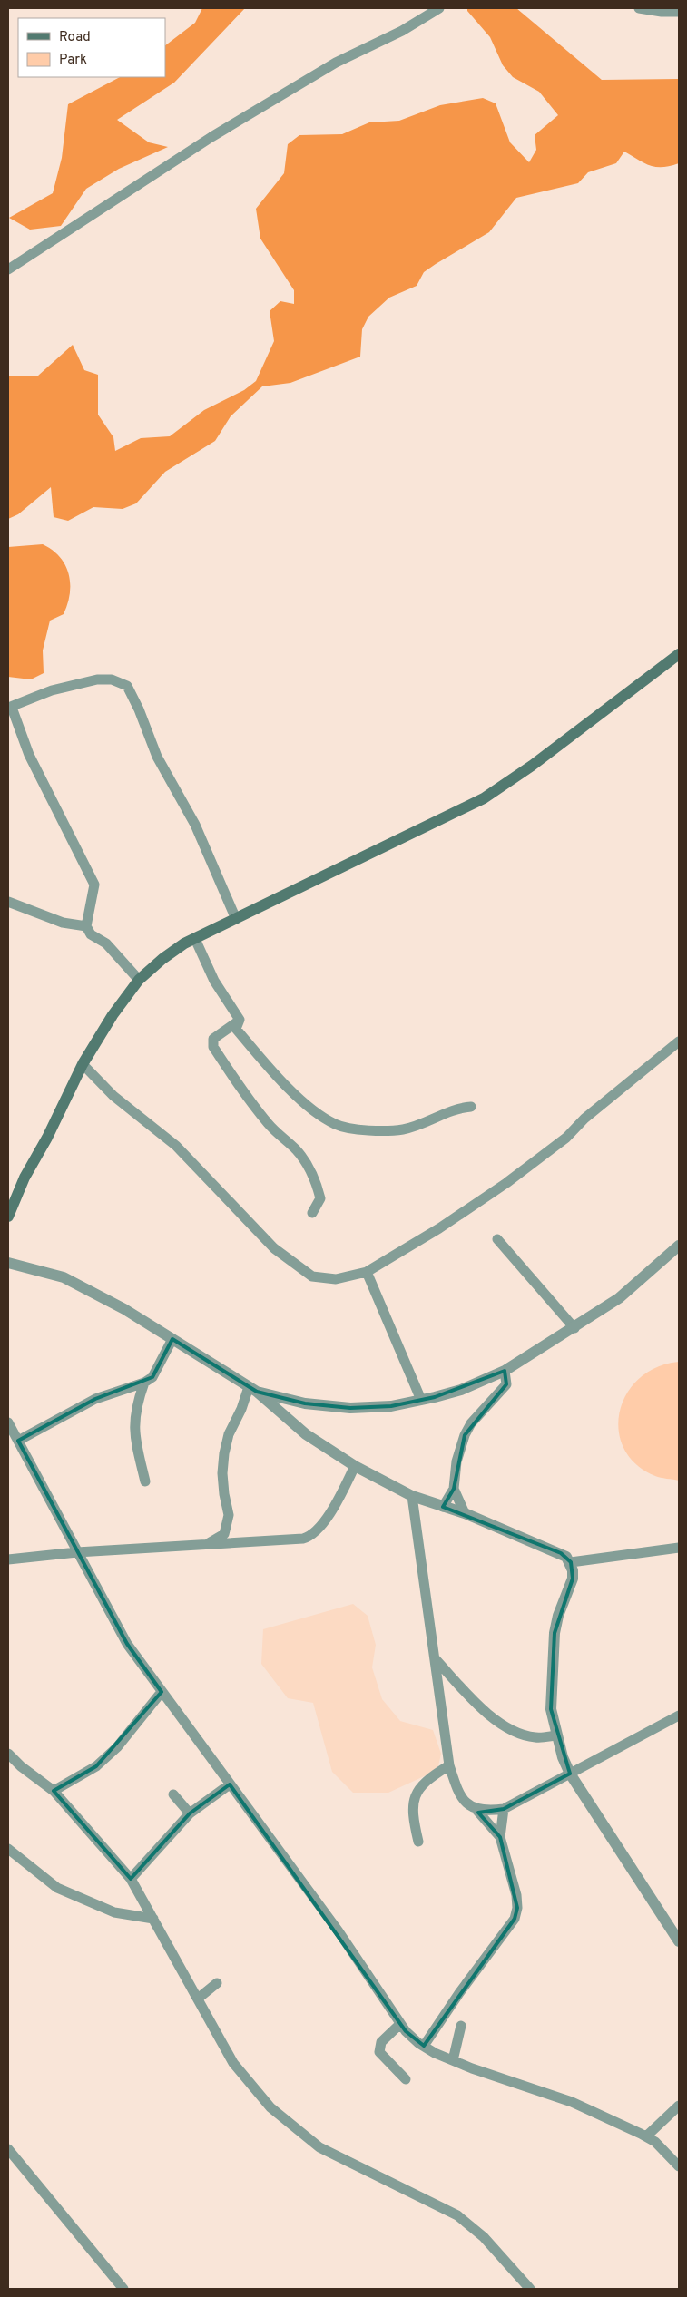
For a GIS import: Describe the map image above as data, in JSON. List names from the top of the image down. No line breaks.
{"legend":["Road","Park"]}
